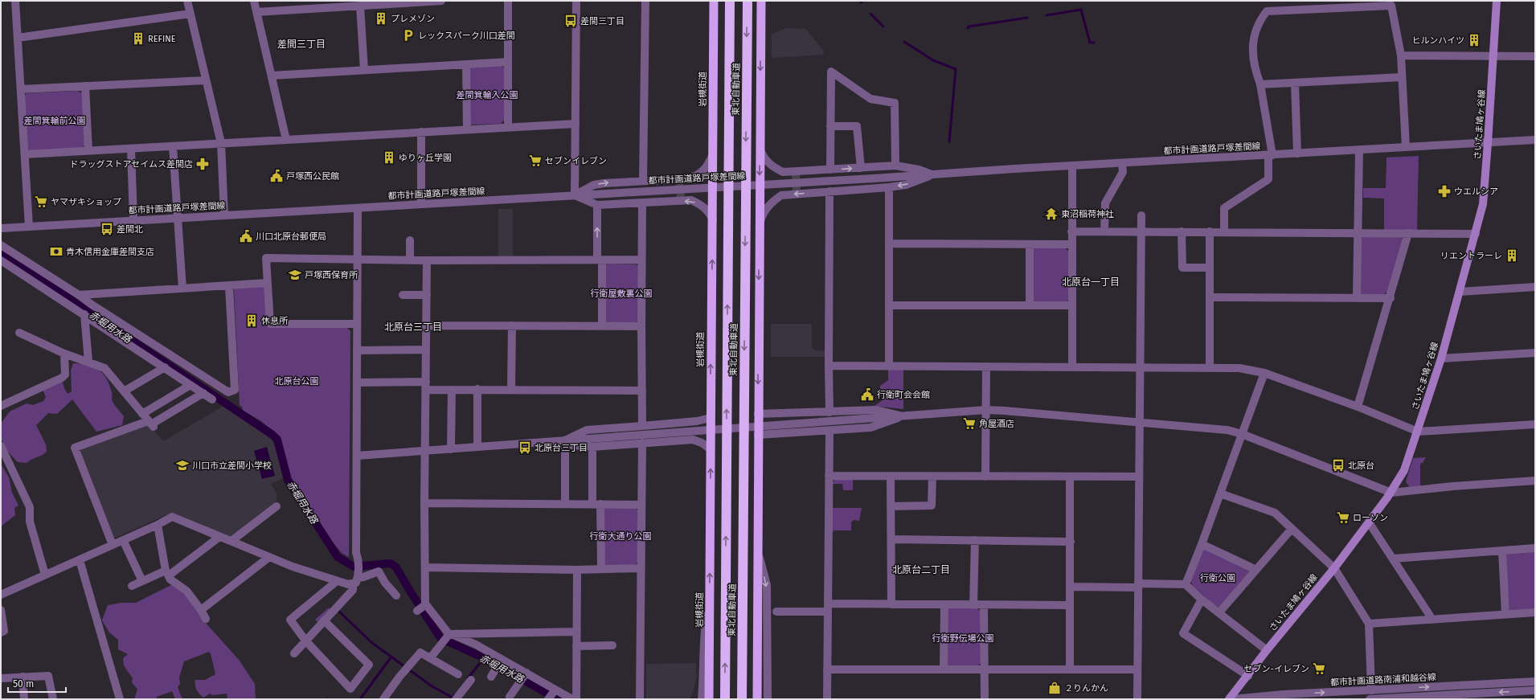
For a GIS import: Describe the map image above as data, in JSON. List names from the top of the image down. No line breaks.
{"streets":{"highway":["岩槻街道","東北自動車道"],"main road":["さいたま鳩ヶ谷線"],"street":["都市計画道路戸塚差間線","都市計画道路南浦和越谷線"]},"crossings":[["さいたま鳩ヶ谷線","都市計画道路戸塚差間線"]],"districts":["差間三丁目","北原台一丁目","北原台三丁目","北原台二丁目"],"water":["赤堀用水路"],"parks":["差間箕輪入公園","差間箕輪前公園","行衛屋敷裏公園","北原台公園","行衛大通り公園","行衛公園","行衛野伝場公園"],"places":{"building":["プレメゾン","REFINE","ヒルンハイツ","ゆりヶ丘学園","リエントラーレ","休息所"],"bus stop":["差間三丁目","差間北","北原台三丁目","北原台"],"parking":["レックスパーク川口差間"],"supermarket":["セブンイレブン","ヤマザキショップ","角屋酒店","ローソン","セブン-イレブン"],"pharmacy":["ドラッグストアセイムス差間店","ウエルシア"],"public building":["戸塚西公民館","川口北原台郵便局","行衛町会会館"],"temple":["東沼稲荷神社"],"bank":["青木信用金庫差間支店"],"school or university":["戸塚西保育所","川口市立差間小学校"],"shop":["２りんかん"]},"scale_bar":"50 m"}
